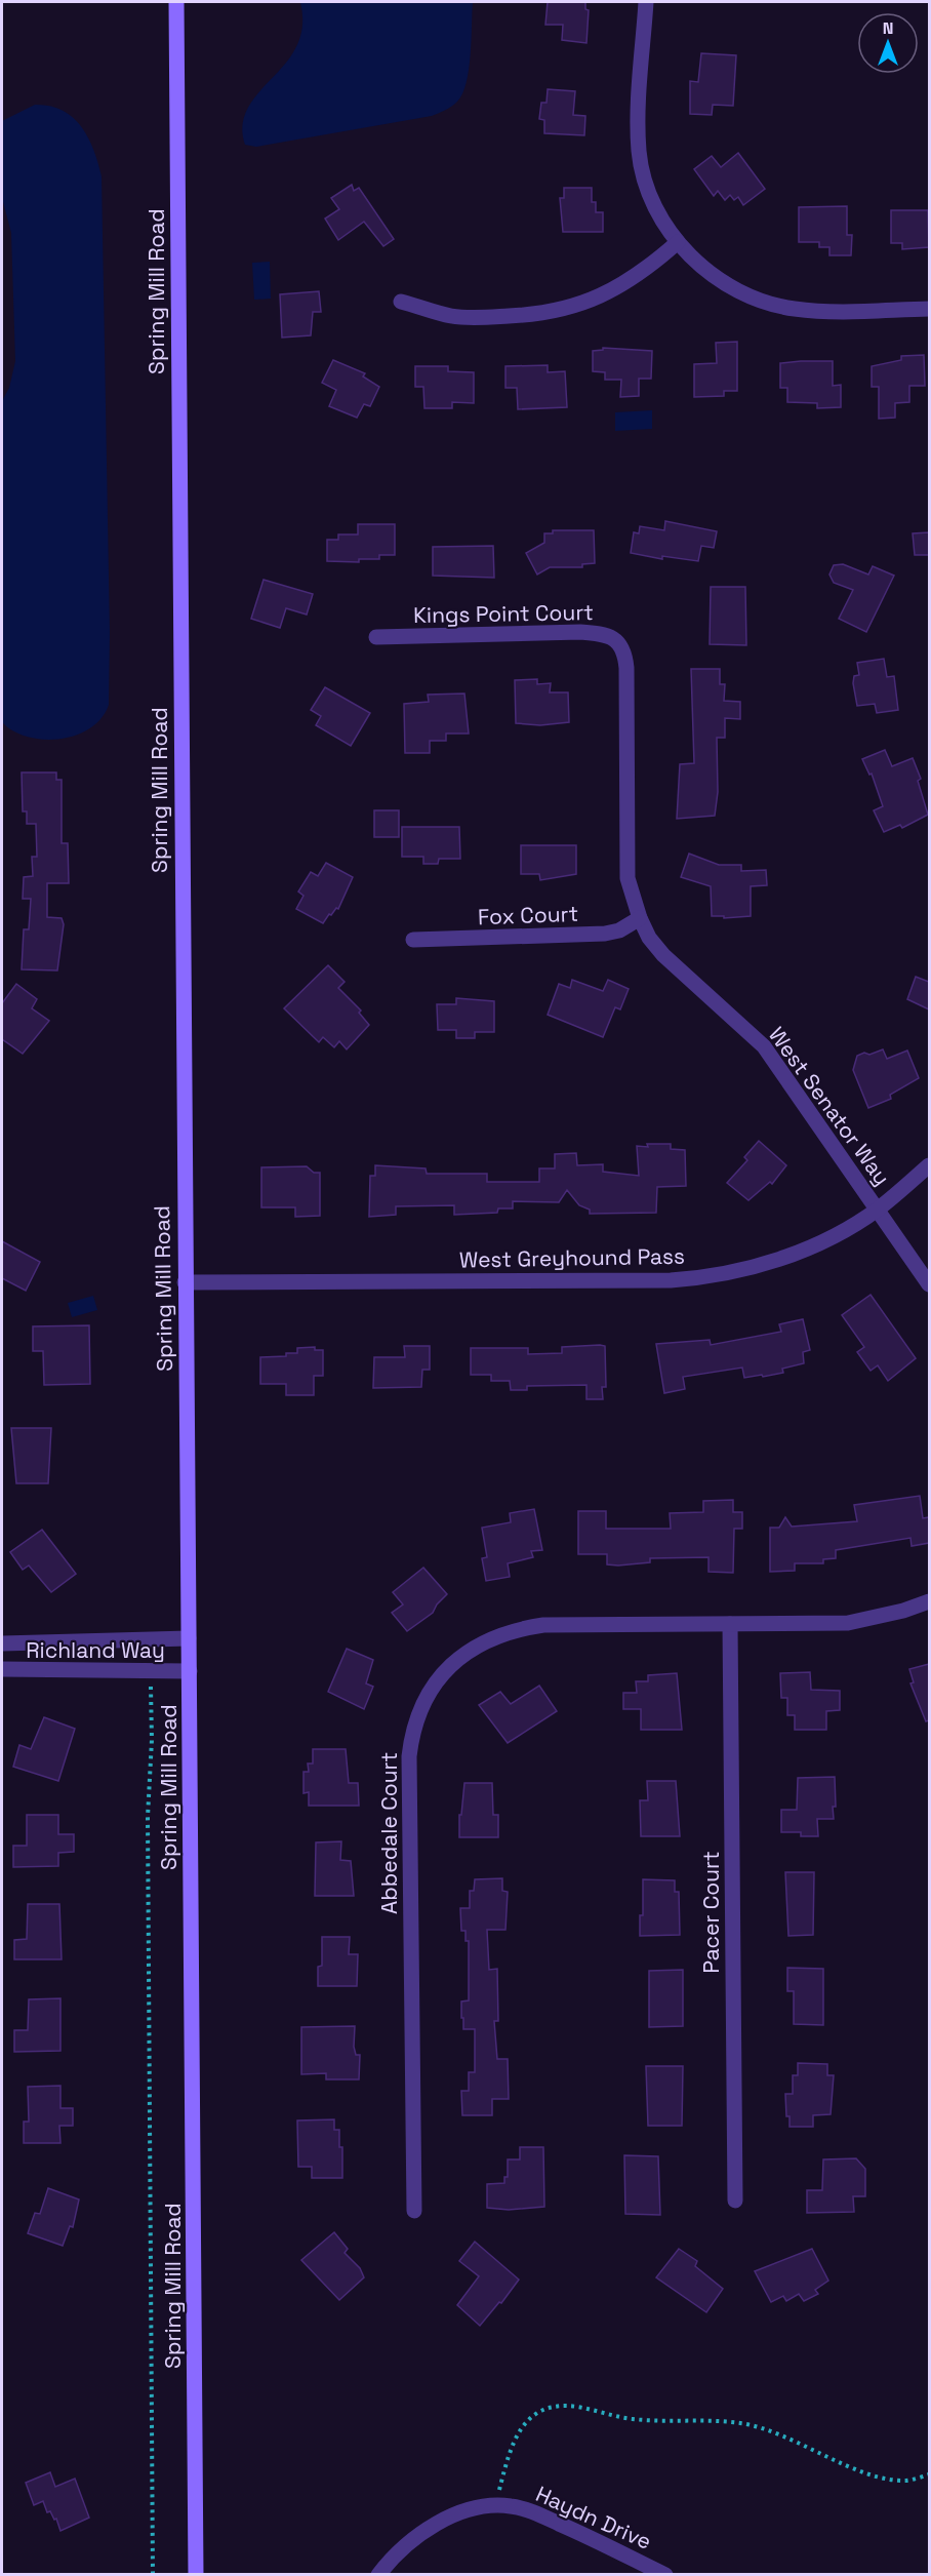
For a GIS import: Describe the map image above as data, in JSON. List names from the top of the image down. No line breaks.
{"streets":{"street":["Spring Mill Road","Kings Point Court","Fox Court","West Senator Way","West Greyhound Pass","Richland Way","Abbedale Court","Pacer Court","Haydn Drive"]},"crossings":[["Spring Mill Road","West Greyhound Pass"],["Spring Mill Road","Richland Way"],["Kings Point Court","West Senator Way"],["Fox Court","West Senator Way"],["West Senator Way","West Greyhound Pass"],["Abbedale Court","Pacer Court"]],"north":"top"}
